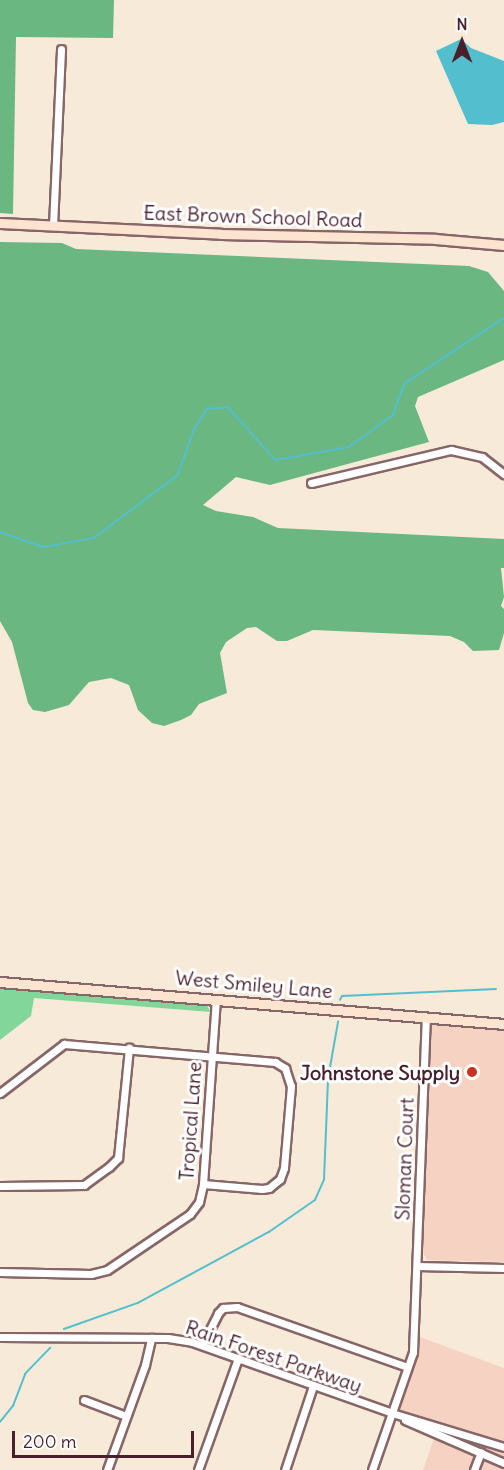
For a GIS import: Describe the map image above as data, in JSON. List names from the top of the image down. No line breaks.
{"streets":{"street":["East Brown School Road","West Smiley Lane","Tropical Lane","Sloman Court","Rain Forest Parkway"]},"crossings":[["West Smiley Lane","Tropical Lane"],["West Smiley Lane","Sloman Court"],["Sloman Court","Rain Forest Parkway"]],"places":["Johnstone Supply"],"scale_bar":"200 m","north":"top"}
